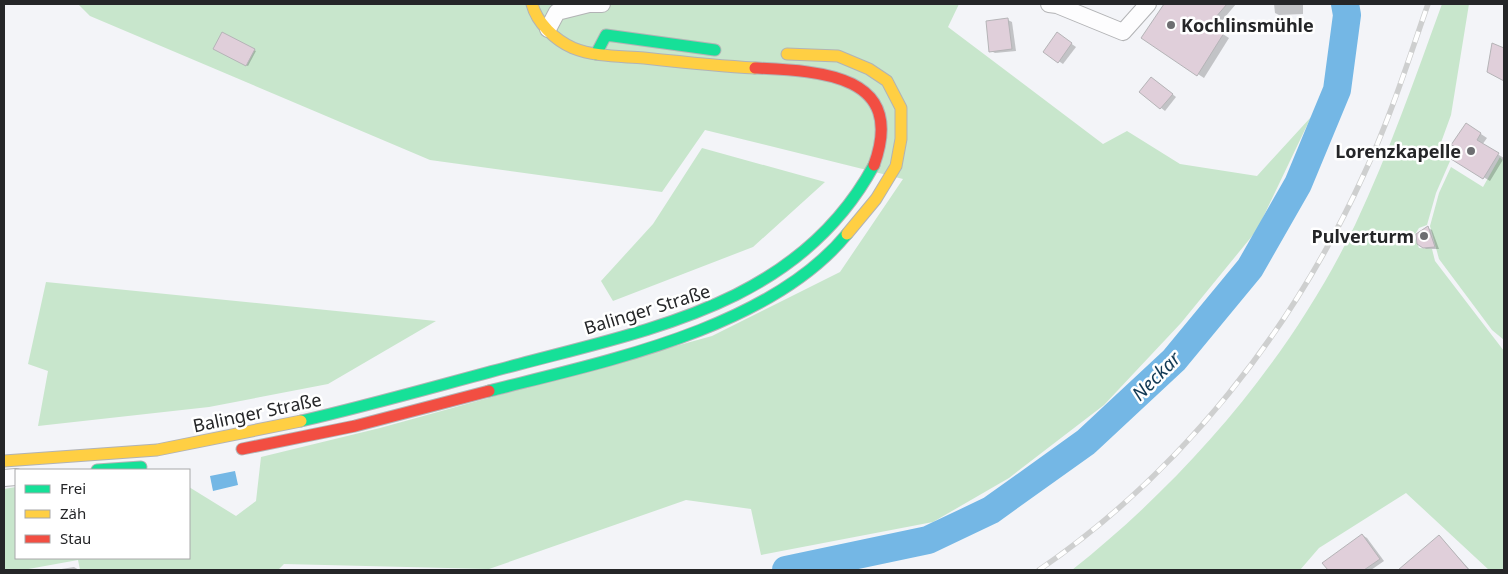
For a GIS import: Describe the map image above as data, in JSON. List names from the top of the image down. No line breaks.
{"streets":{"main road":["Balinger Straße"]},"water":["Neckar"],"places":["Kochlinsmühle","Lorenzkapelle","Pulverturm"],"legend":["Frei","Zäh","Stau"]}
